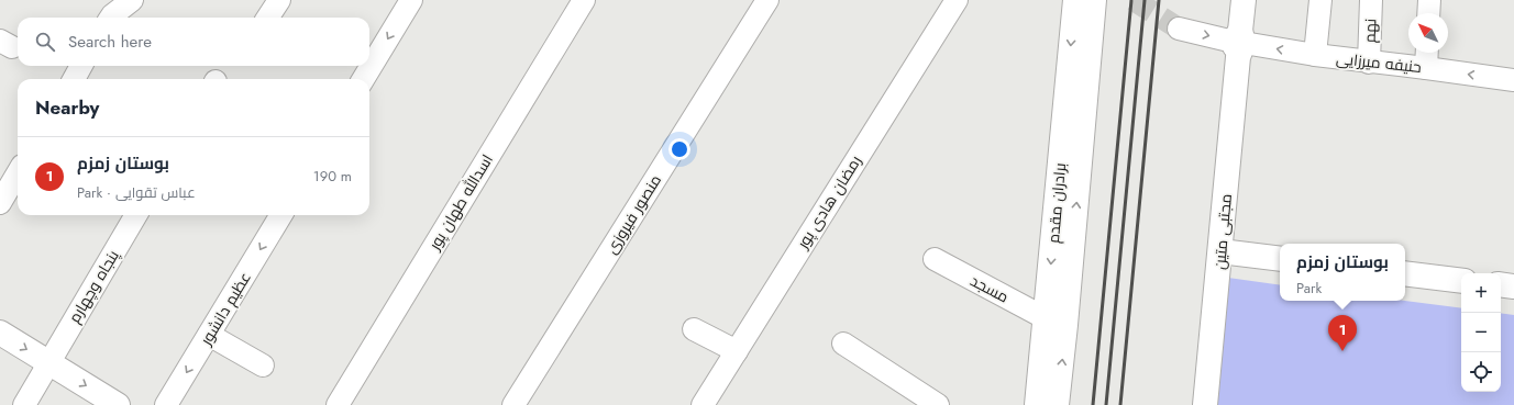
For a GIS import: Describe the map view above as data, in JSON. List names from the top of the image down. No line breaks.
{"streets":{"main road":["برادران مقدم","مجتبی متین"],"street":["نهم","حنیفه میرزایی","اسدالله طهان پور","رمضان هادی پور","منصور فیروزی","پنجاه وچهارم","مسجد","عظیم دانشور"]},"crossings":[["نهم","حنیفه میرزایی"],["حنیفه میرزایی","مجتبی متین"],["برادران مقدم","مسجد"]],"one_way":["عظیم دانشور"],"north":"top left","page":{"search":"Search here","heading":"Nearby","list":[{"mark":"1","name":"بوستان زمزم","note":"Park · عباس تقوایی","value":"190 m"}],"popup":["بوستان زمزم","Park"],"map_buttons":["+","−"],"pins":"1"}}
